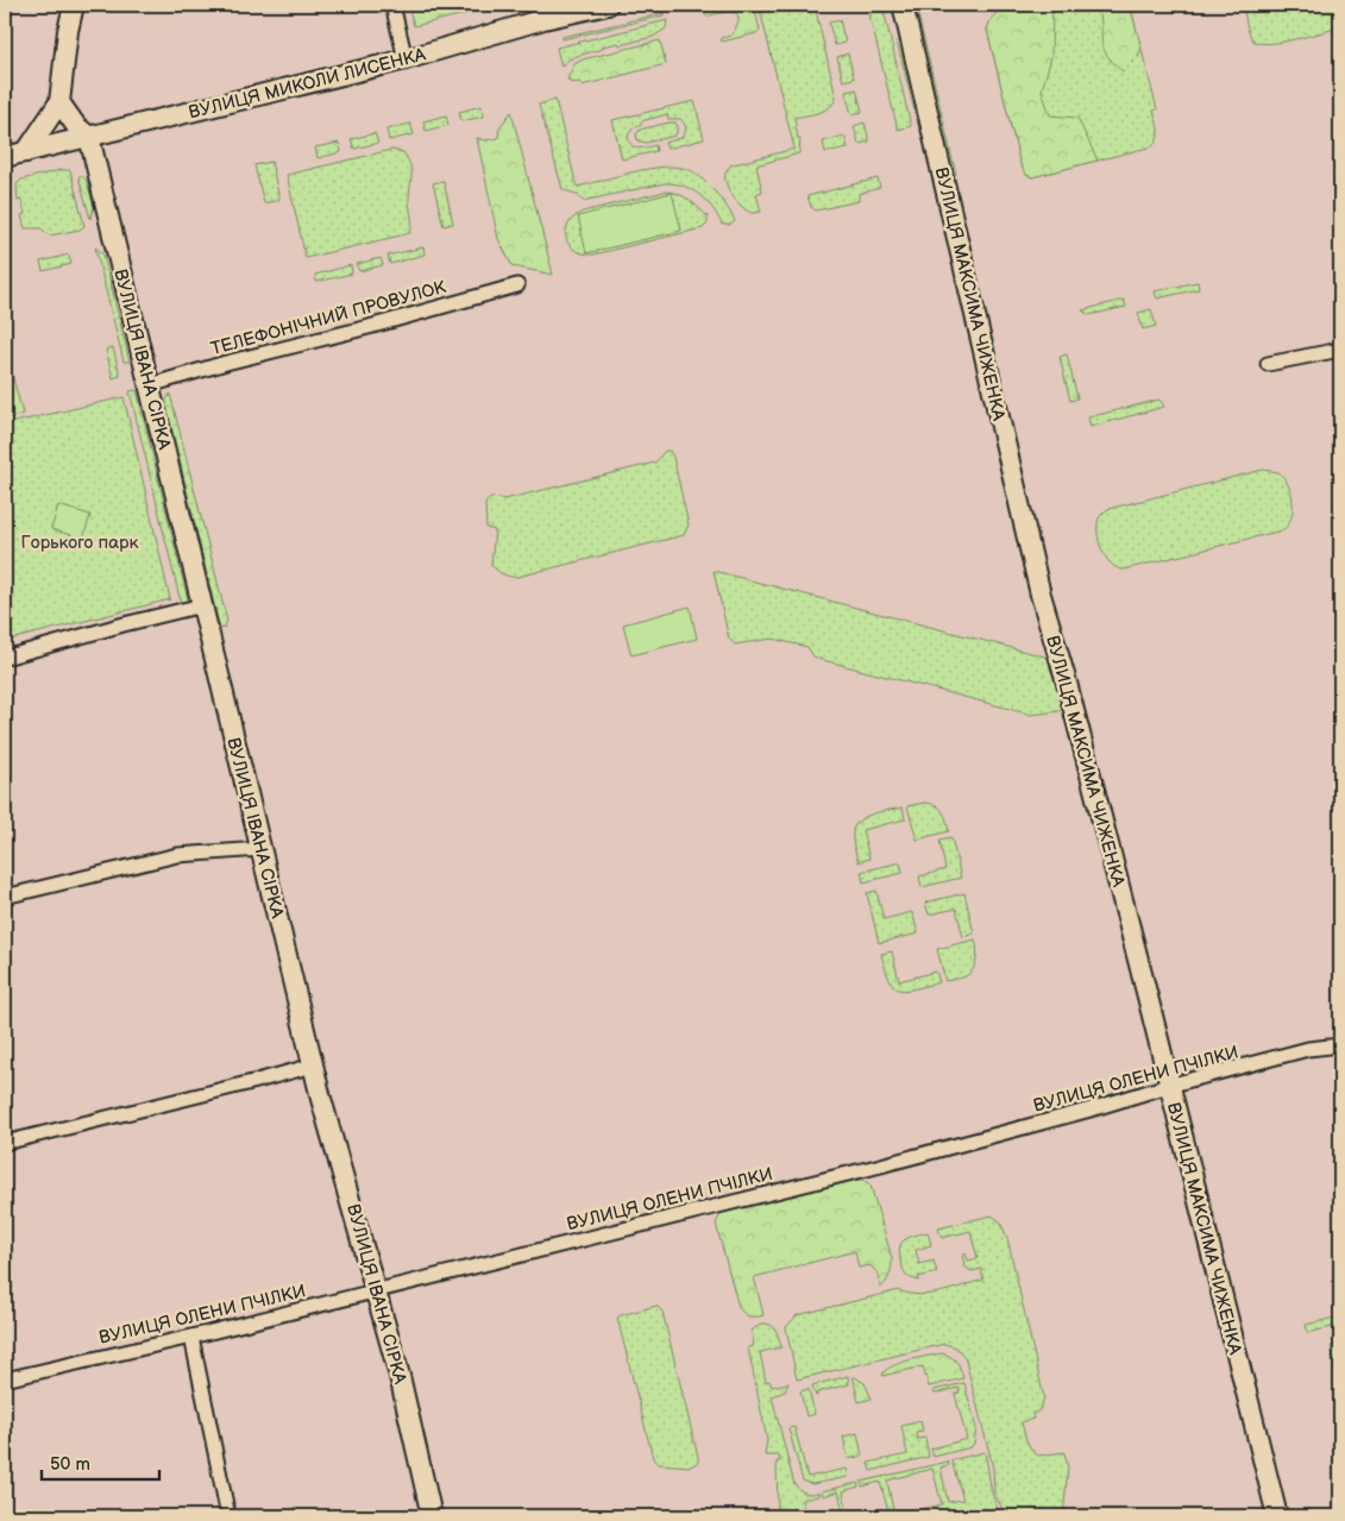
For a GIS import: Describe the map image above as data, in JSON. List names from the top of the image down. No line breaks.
{"streets":{"street":["ВУЛИЦЯ МИКОЛИ ЛИСЕНКА","ВУЛИЦЯ МАКСИМА ЧИЖЕНКА","ТЕЛЕФОНІЧНИЙ ПРОВУЛОК","ВУЛИЦЯ ІВАНА СІРКА","ВУЛИЦЯ ОЛЕНИ ПЧІЛКИ"]},"crossings":[["ВУЛИЦЯ МИКОЛИ ЛИСЕНКА","ВУЛИЦЯ ІВАНА СІРКА"],["ВУЛИЦЯ МАКСИМА ЧИЖЕНКА","ВУЛИЦЯ ОЛЕНИ ПЧІЛКИ"],["ТЕЛЕФОНІЧНИЙ ПРОВУЛОК","ВУЛИЦЯ ІВАНА СІРКА"],["ВУЛИЦЯ ІВАНА СІРКА","ВУЛИЦЯ ОЛЕНИ ПЧІЛКИ"]],"parks":["Горького парк"],"scale_bar":"50 m"}
